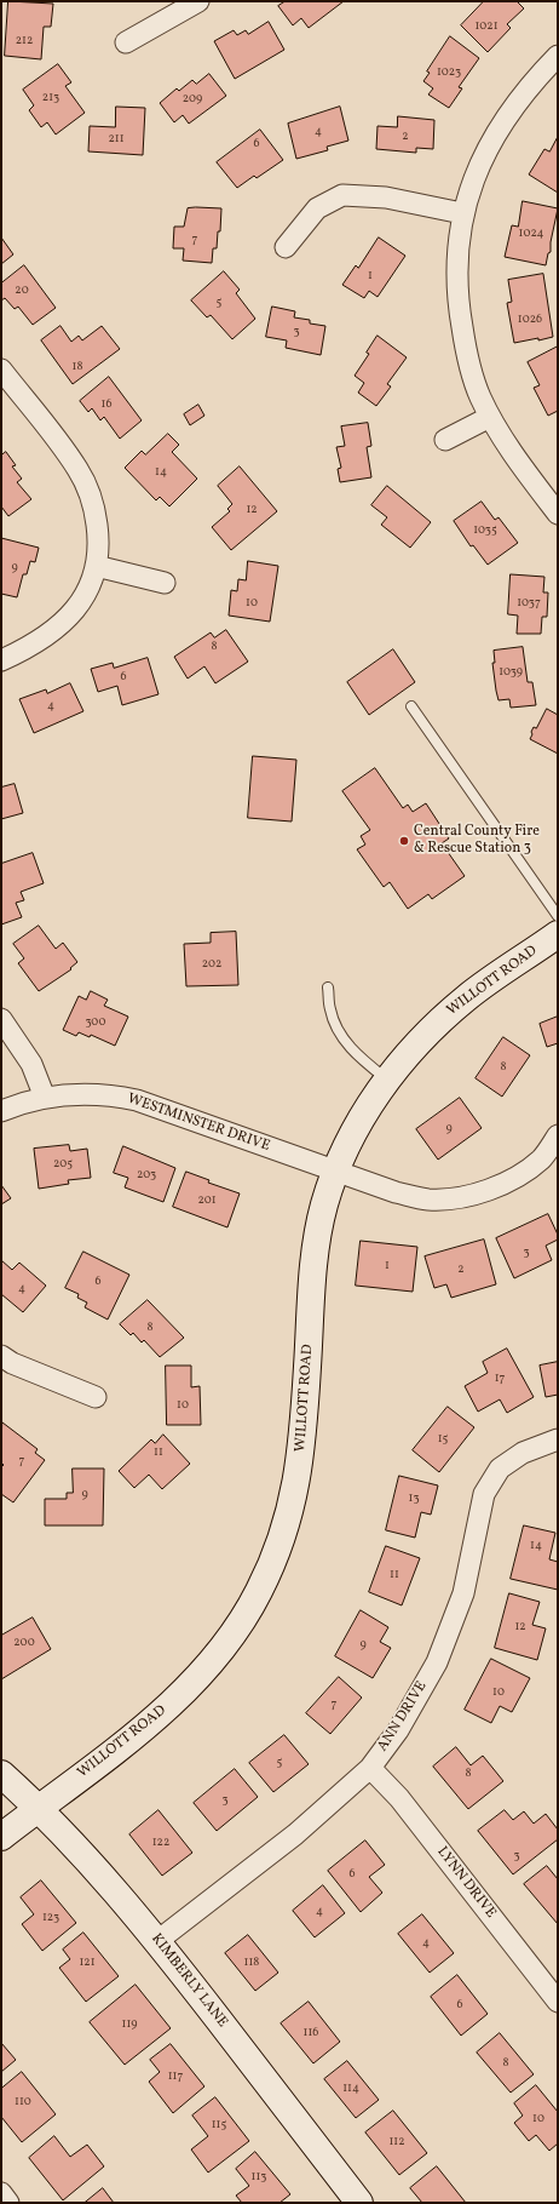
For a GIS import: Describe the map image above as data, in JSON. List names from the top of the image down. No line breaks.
{"streets":{"main road":["WILLOTT ROAD","KIMBERLY LANE"],"street":["WESTMINSTER DRIVE","ANN DRIVE","LYNN DRIVE"]},"crossings":[["WILLOTT ROAD","WESTMINSTER DRIVE"],["WILLOTT ROAD","KIMBERLY LANE"],["ANN DRIVE","LYNN DRIVE"],["ANN DRIVE","KIMBERLY LANE"]],"places":["Central County Fire & Rescue Station 3"],"house_numbers":["1021","212","1023","213","209","4","2","211","6","1024","7","1","20","5","1026","3","18","16","14","12","1035","9","10","1037","8","1039","6","4","202","300","8","9","205","203","201","3","1","2","6","4","8","17","10","15","11","7","9","13","14","11","12","200","9","10","7","5","8","3","122","3","6","4","123","4","121","118","6","119","116","8","117","114","110","10","115","112","113"]}
